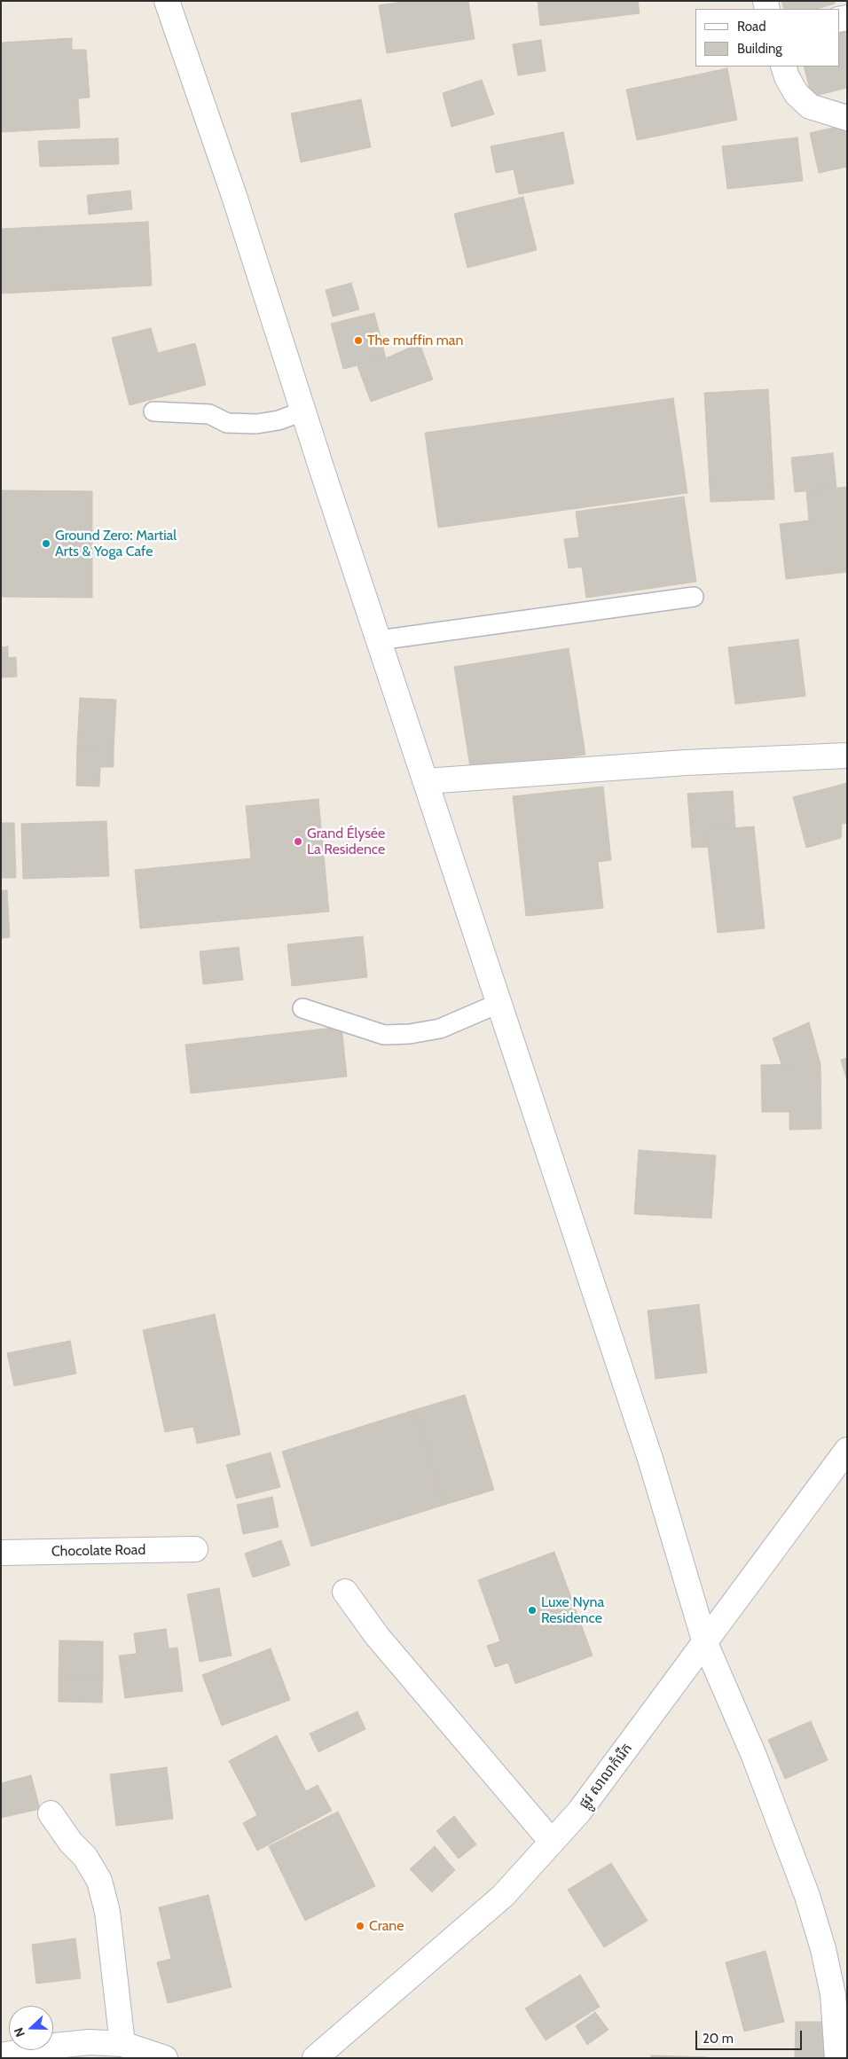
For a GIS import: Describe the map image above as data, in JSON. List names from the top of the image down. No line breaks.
{"streets":{"street":["Chocolate Road","ផ្លូវ សាលាកំរើក"]},"places":["The muffin man","Ground Zero: Martial Arts & Yoga Cafe","Grand Élysée La Residence","Luxe Nyna Residence","Crane"],"legend":["Road","Building"],"scale_bar":"20 m","north":"left"}
